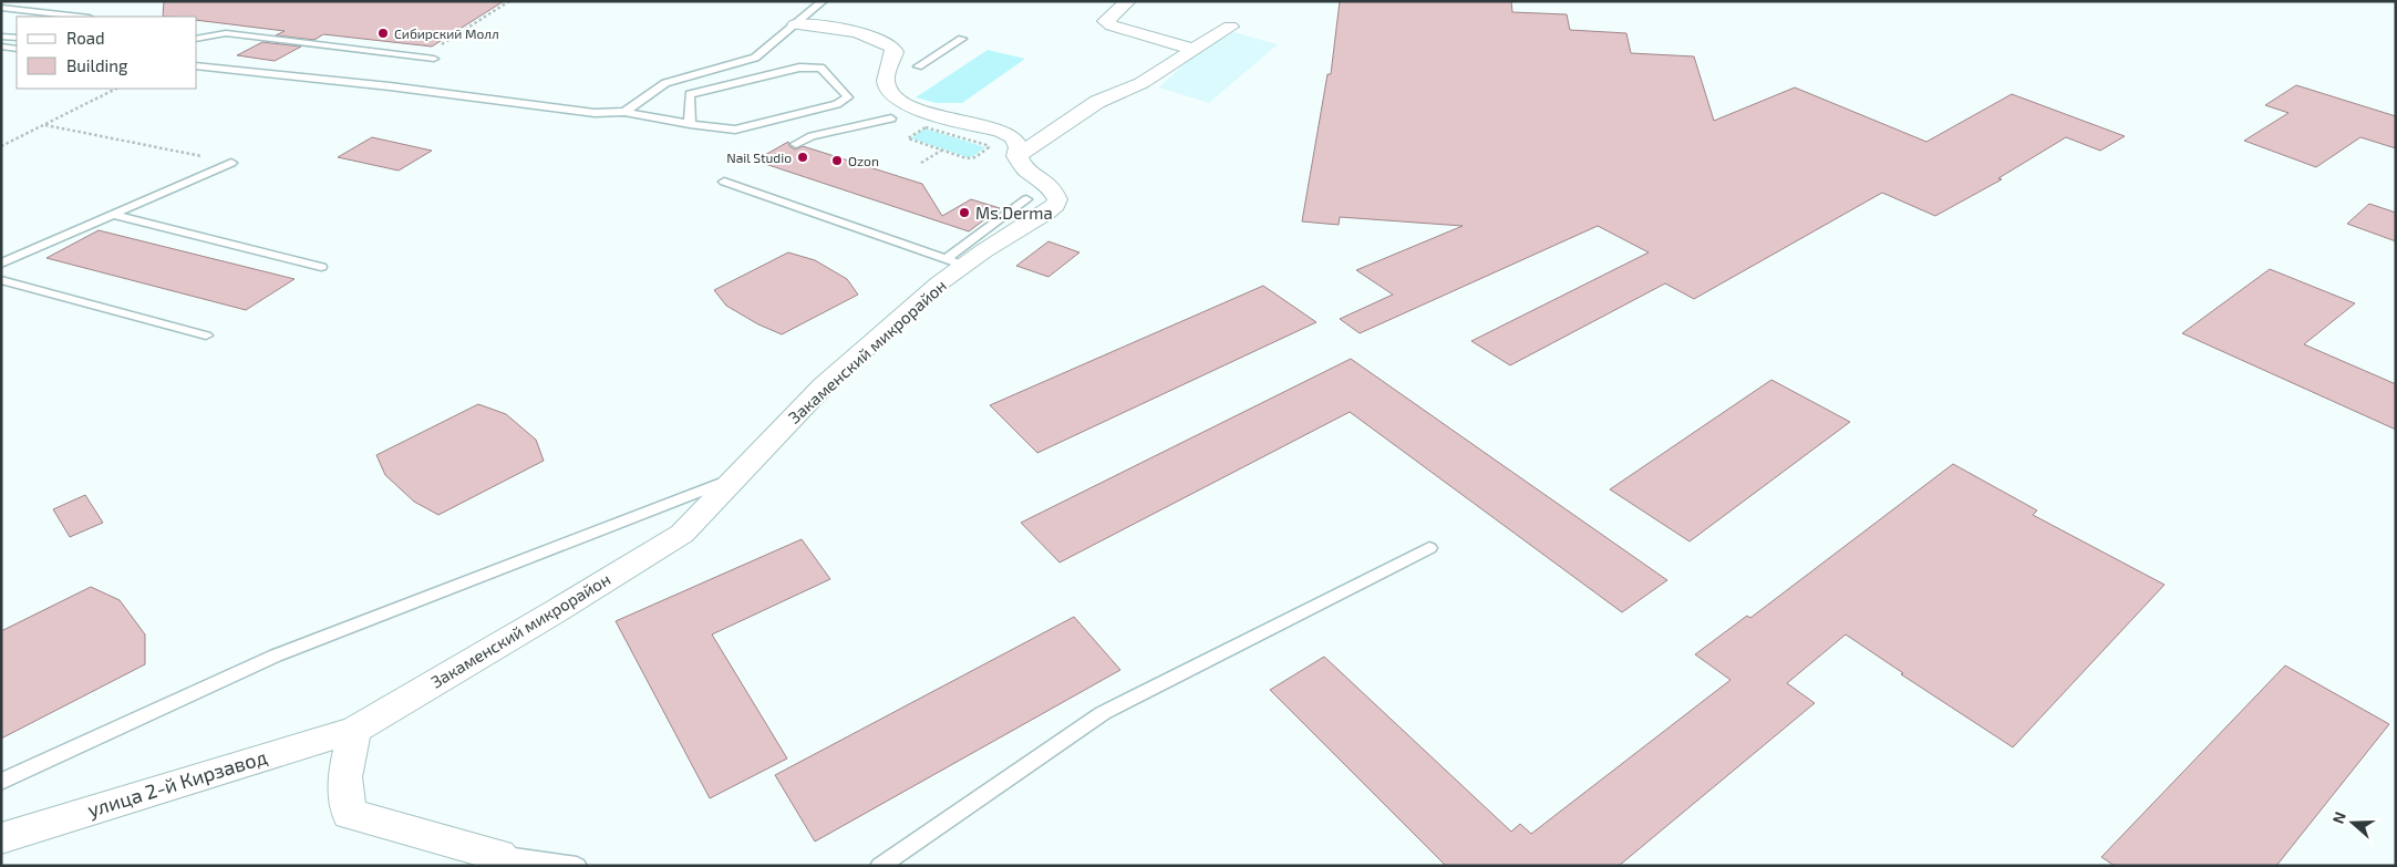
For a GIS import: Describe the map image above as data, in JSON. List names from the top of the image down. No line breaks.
{"streets":{"street":["Закаменский микрорайон","улица 2-й Кирзавод"]},"crossings":[["Закаменский микрорайон","улица 2-й Кирзавод"]],"places":["Сибирский Молл","Nail Studio","Ozon","Ms.Derma"],"legend":["Road","Building"],"north":"left"}
